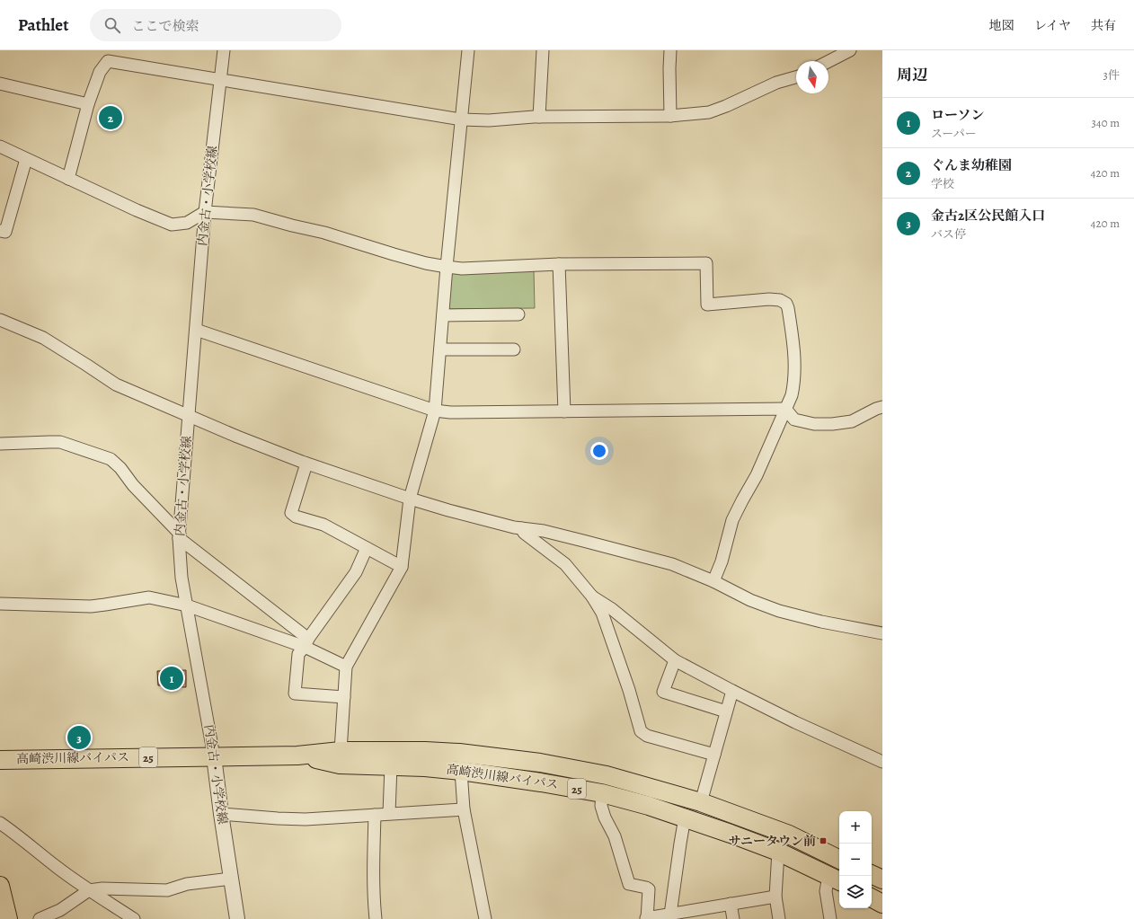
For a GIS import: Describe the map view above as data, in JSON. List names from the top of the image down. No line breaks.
{"streets":{"main road":["25","高崎渋川線バイパス"],"street":["内金古・小学校線"]},"crossings":[["内金古・小学校線","高崎渋川線バイパス"]],"places":{"transit":["サニータウン前"]},"north":"bottom","page":{"header":"Pathlet","search":"ここで検索","nav":["地図","レイヤ","共有"],"heading":["周辺","3件"],"list":[{"mark":"1","name":"ローソン","note":"スーパー","value":"340 m"},{"mark":"2","name":"ぐんま幼稚園","note":"学校","value":"420 m"},{"mark":"3","name":"金古2区公民館入口","note":"バス停","value":"420 m"}],"pins":["2","1","3"],"map_buttons":["+","−"]}}
